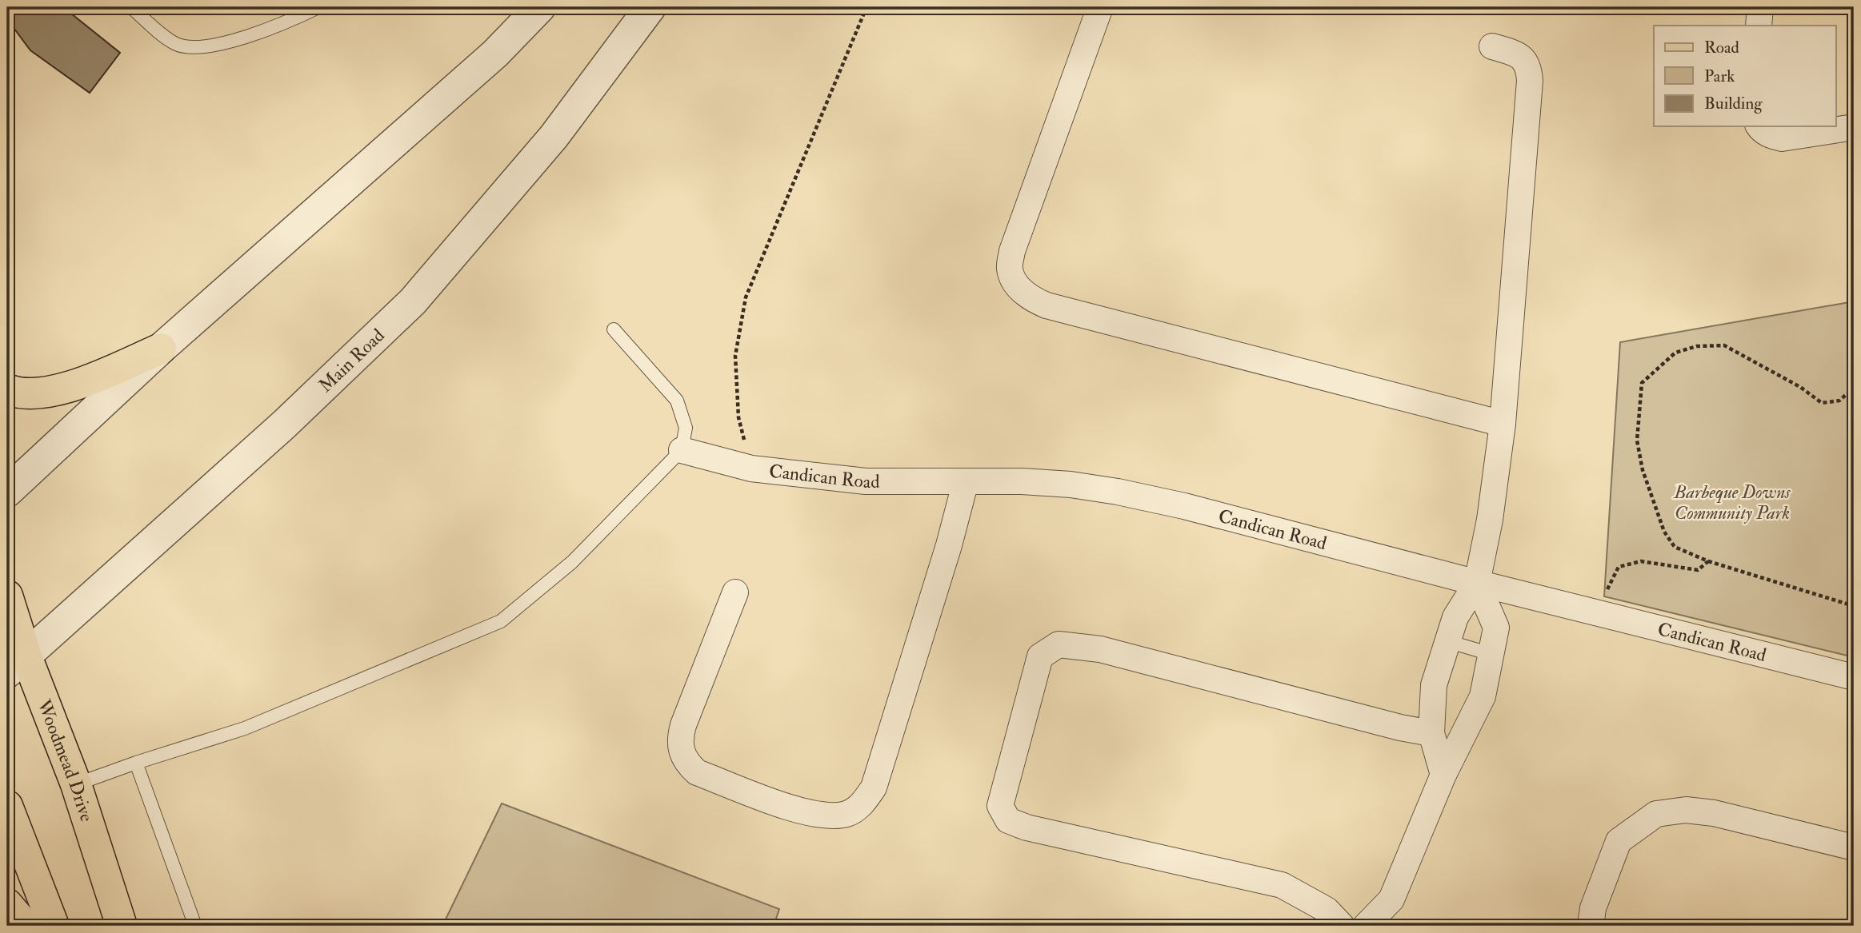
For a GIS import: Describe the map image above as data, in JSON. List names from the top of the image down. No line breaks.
{"streets":{"main road":["Woodmead Drive"],"street":["Main Road","Candican Road"]},"crossings":[["Main Road","Woodmead Drive"]],"parks":["Barbeque Downs Community Park"],"legend":["Road","Park","Building"]}
